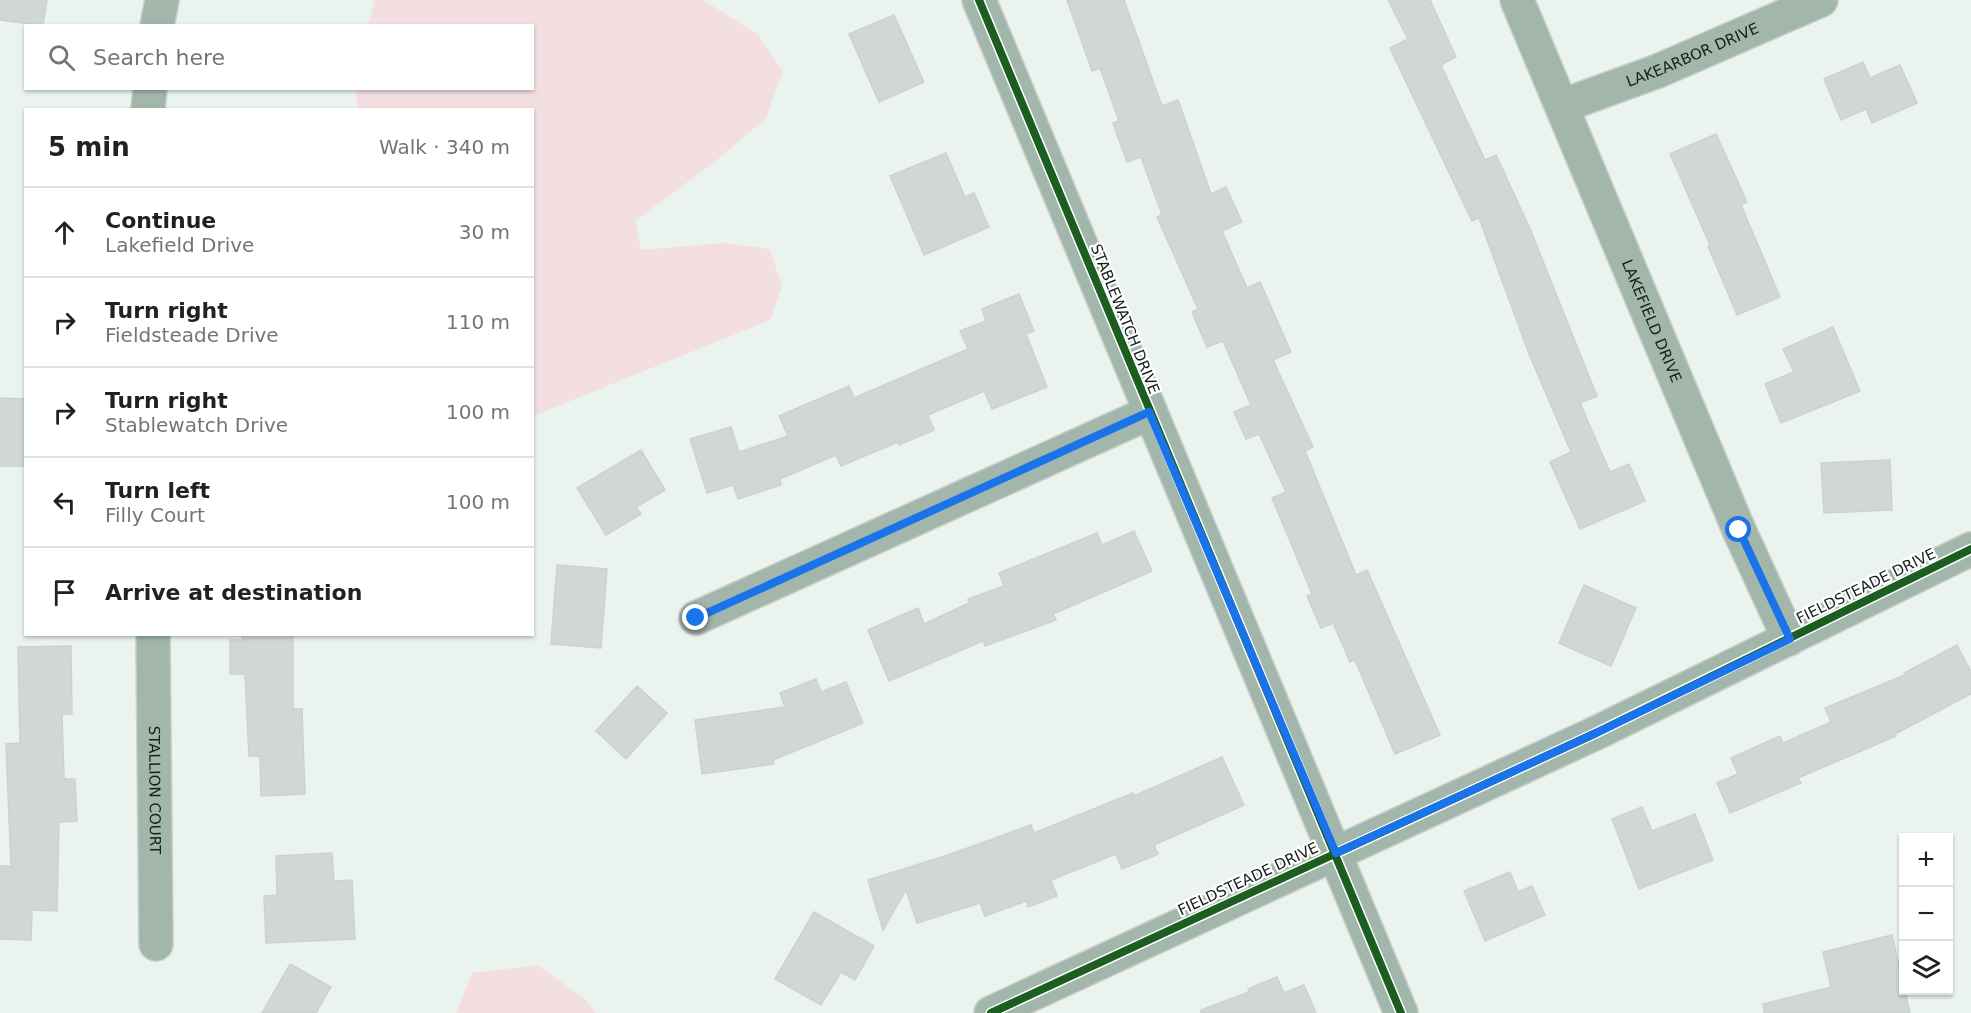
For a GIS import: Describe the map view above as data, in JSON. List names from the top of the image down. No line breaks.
{"streets":{"street":["LAKEARBOR DRIVE","STABLEWATCH DRIVE","LAKEFIELD DRIVE","FIELDSTEADE DRIVE","STALLION COURT"]},"crossings":[["LAKEARBOR DRIVE","LAKEFIELD DRIVE"],["STABLEWATCH DRIVE","FIELDSTEADE DRIVE"],["LAKEFIELD DRIVE","FIELDSTEADE DRIVE"]],"page":{"search":"Search here","heading":["5 min","Walk · 340 m"],"list":[["Continue","Lakefield Drive","30 m"],["Turn right","Fieldsteade Drive","110 m"],["Turn right","Stablewatch Drive","100 m"],["Turn left","Filly Court","100 m"],"Arrive at destination"],"map_buttons":["+","−"]}}
